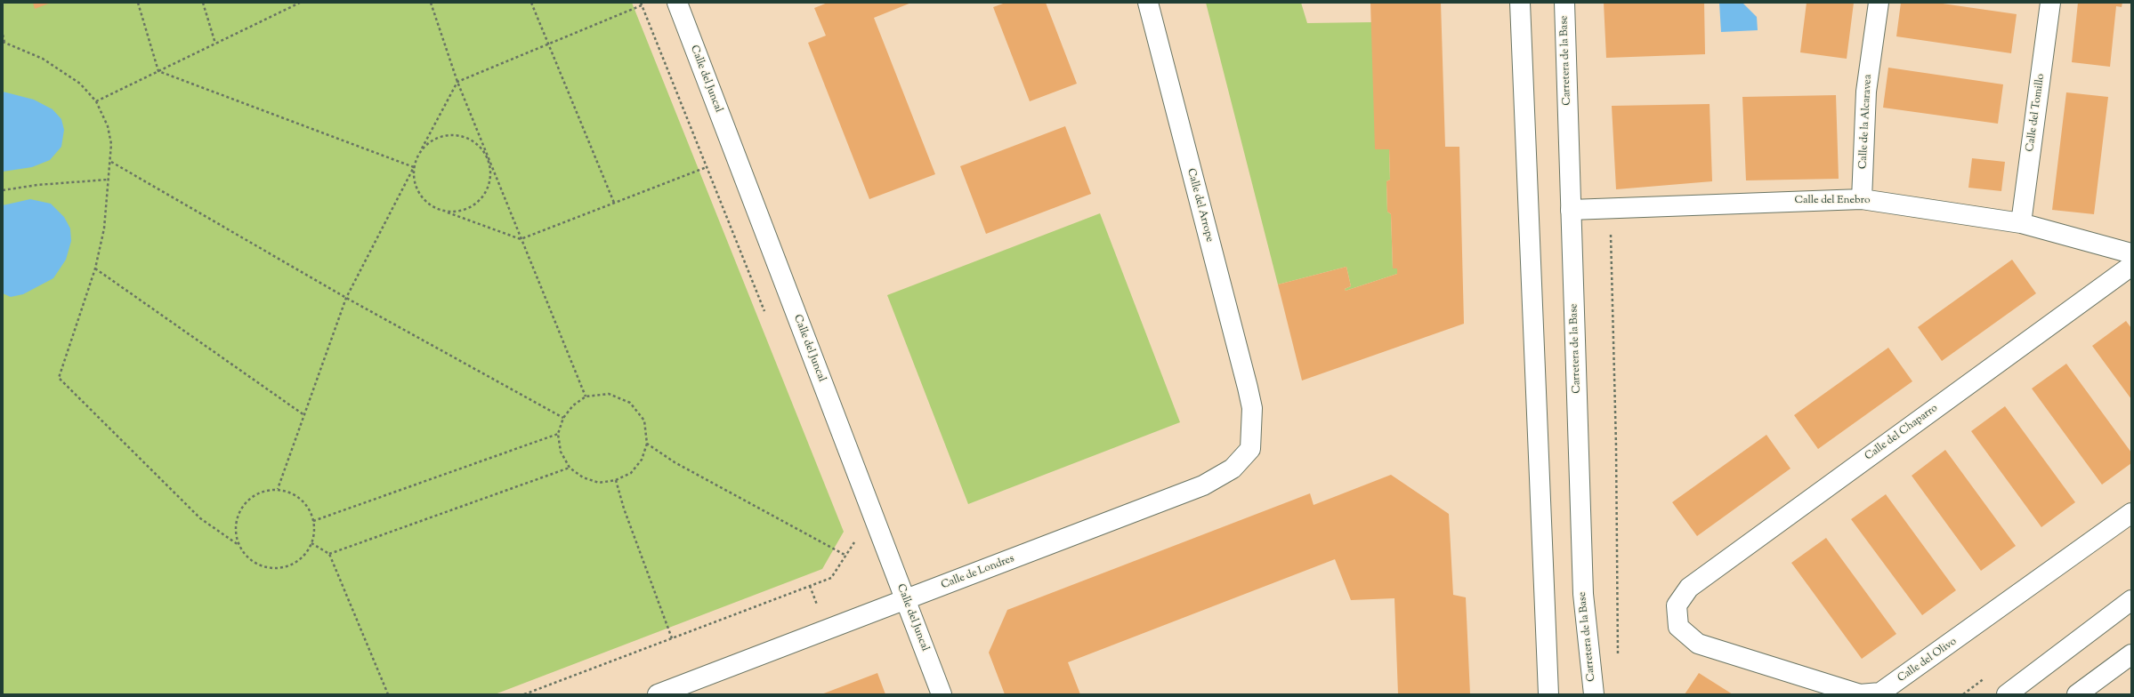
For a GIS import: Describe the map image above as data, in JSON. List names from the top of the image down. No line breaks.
{"streets":{"street":["Carretera de la Base","Calle del Juncal","Calle del Tomillo","Calle de la Alcaravea","Calle del Enebro","Calle del Arrope","Calle del Chaparro","Calle de Londres","Calle del Olivo"]},"crossings":[["Carretera de la Base","Calle del Enebro"],["Calle del Juncal","Calle de Londres"],["Calle del Tomillo","Calle del Enebro"],["Calle de la Alcaravea","Calle del Enebro"],["Calle del Arrope","Calle de Londres"],["Calle del Chaparro","Calle del Olivo"]]}
